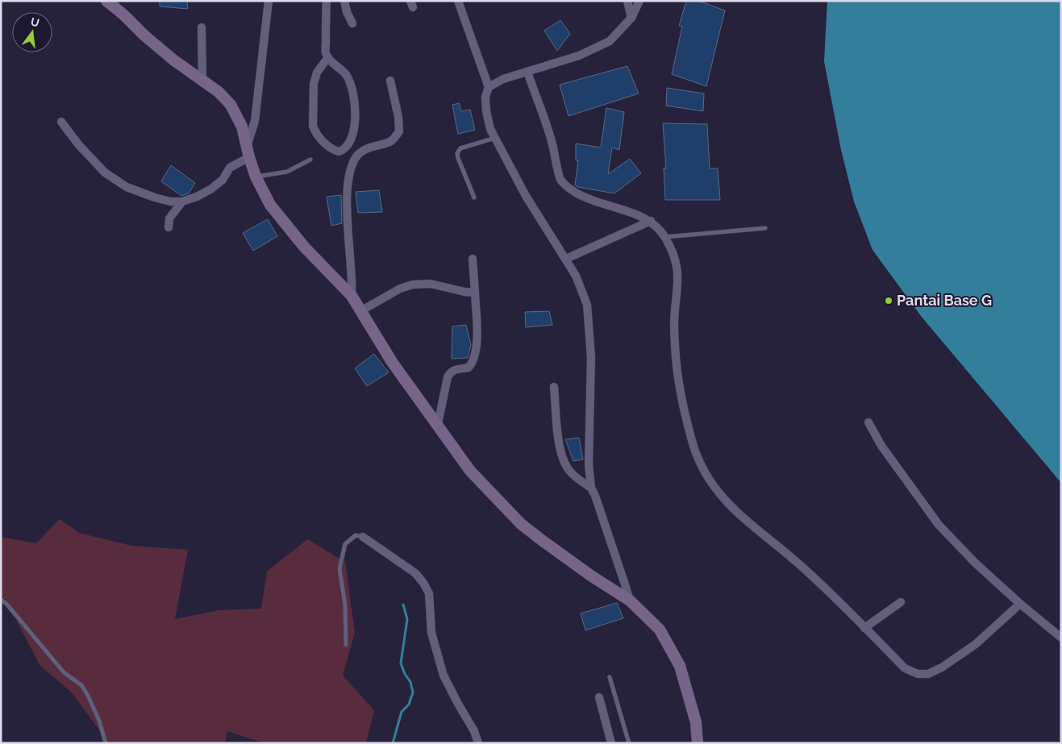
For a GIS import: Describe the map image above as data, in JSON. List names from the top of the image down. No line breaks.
{"places":["Pantai Base G"],"north":"top"}
